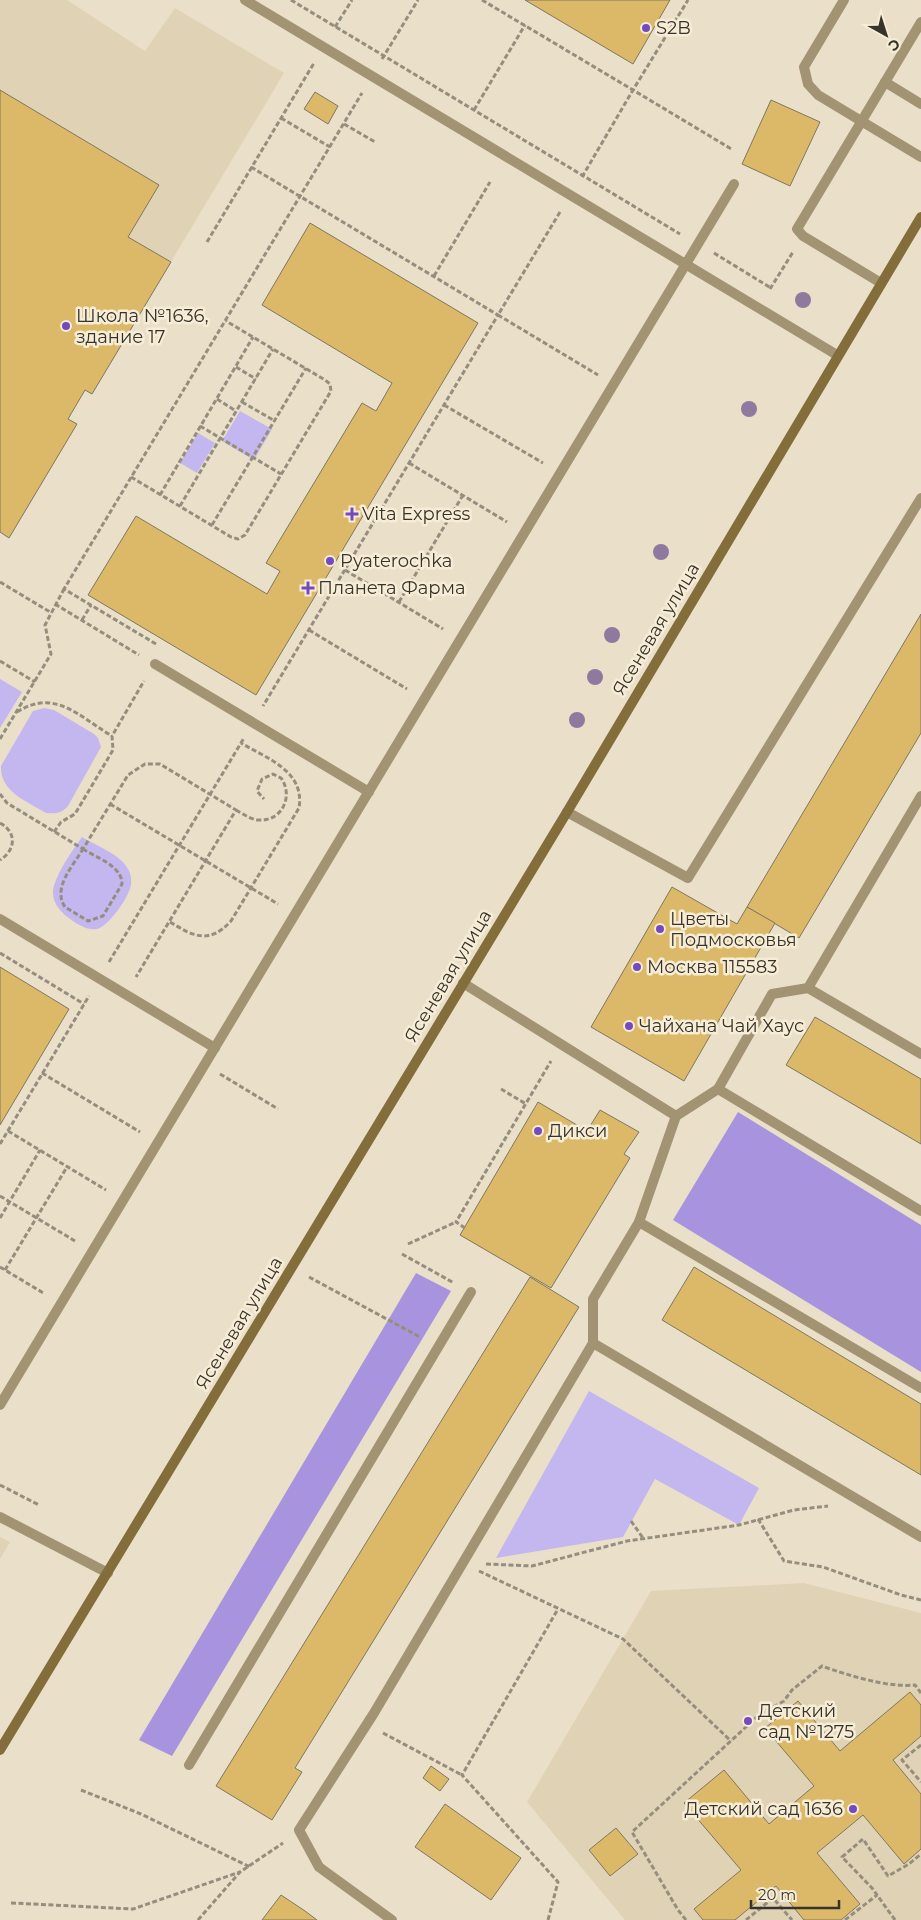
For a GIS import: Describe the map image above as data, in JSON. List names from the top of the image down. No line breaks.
{"streets":{"main road":["Ясеневая улица"]},"places":{"other":["S2B","Школа №1636, здание 17","Pyaterochka","Цветы Подмосковья","Москва 115583","Чайхана Чай Хаус","Дикси","Детский сад №1275","Детский сад 1636"],"health":["Vita Express","Планета Фарма"]},"scale_bar":"20 m","north":"bottom right"}
